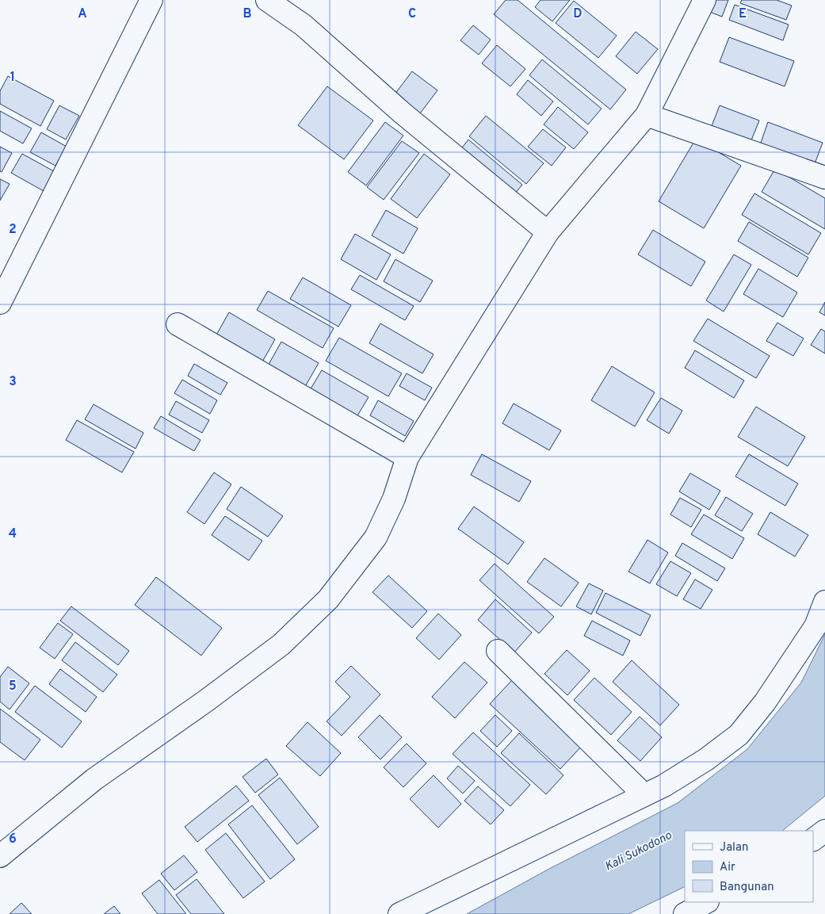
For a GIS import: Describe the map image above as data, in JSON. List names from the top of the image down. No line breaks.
{"water":["Kali Sukodono"],"legend":["Jalan","Air","Bangunan"],"grid":{"columns":["A","B","C","D","E"],"rows":["1","2","3","4","5","6"]}}
